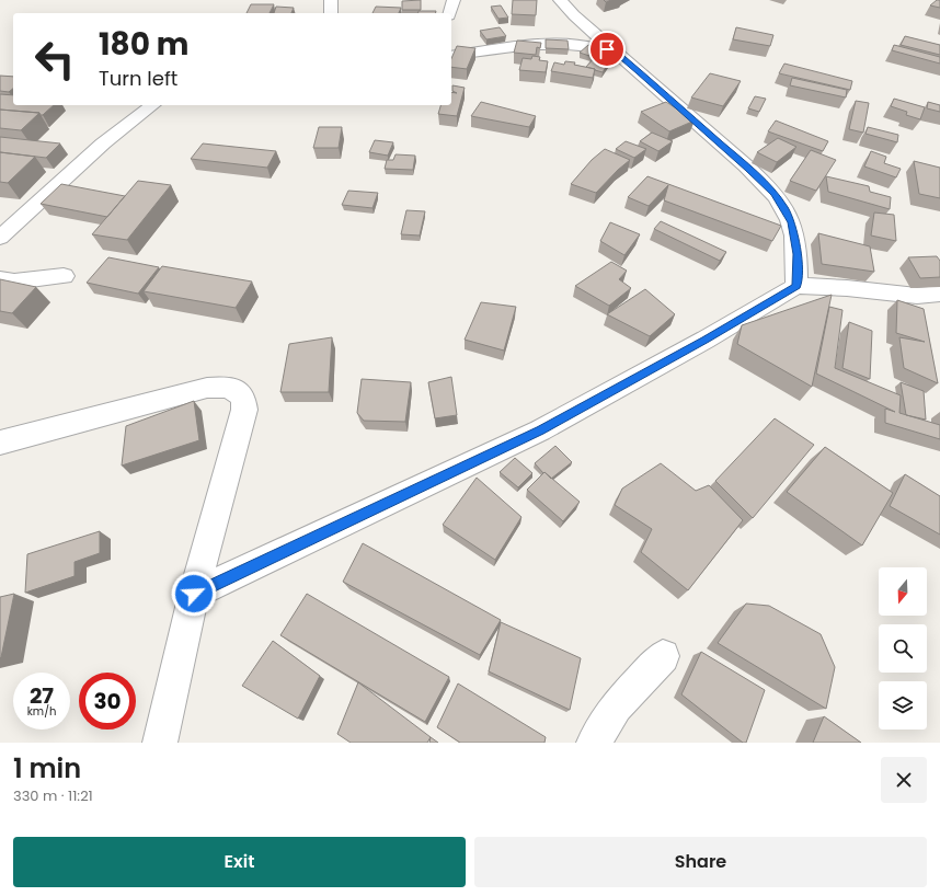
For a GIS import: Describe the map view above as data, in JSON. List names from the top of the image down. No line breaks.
{"north":"bottom","page":{"turn":["180 m","Turn left"],"speed":"27 km/h","limit":"30","heading":["1 min","330 m · 11:21"],"buttons":["Exit","Share"]}}
